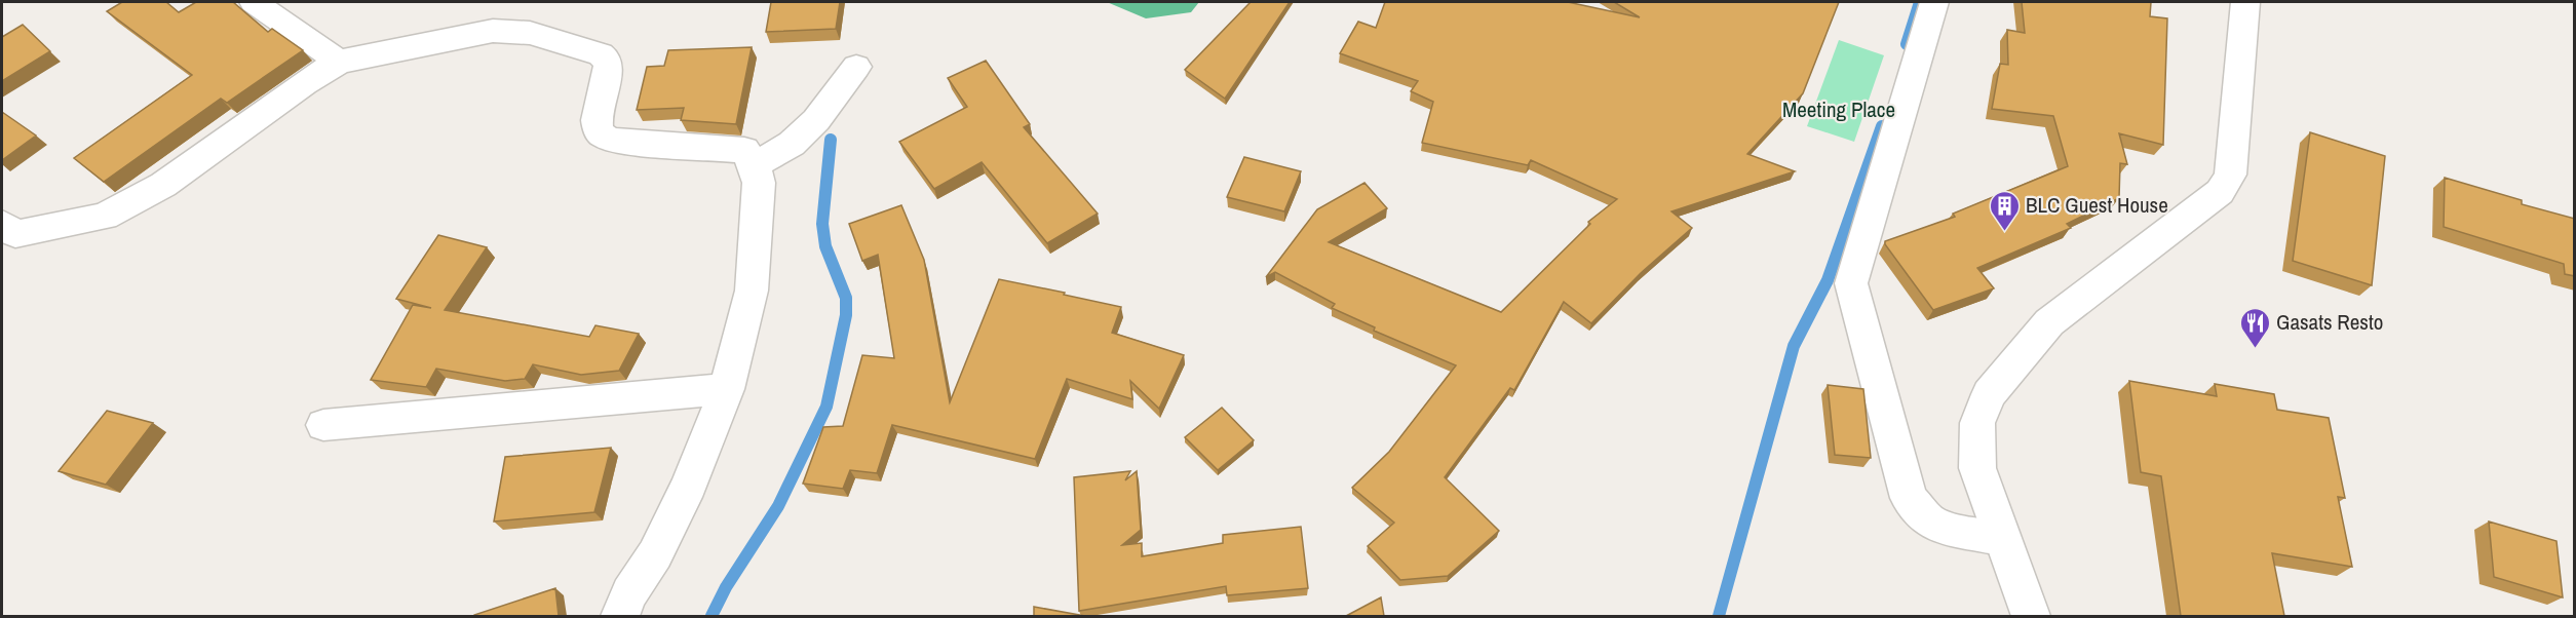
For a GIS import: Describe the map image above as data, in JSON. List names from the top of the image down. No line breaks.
{"parks":["Meeting Place"],"places":{"building":["BLC Guest House"],"restaurant":["Gasats Resto"]}}
